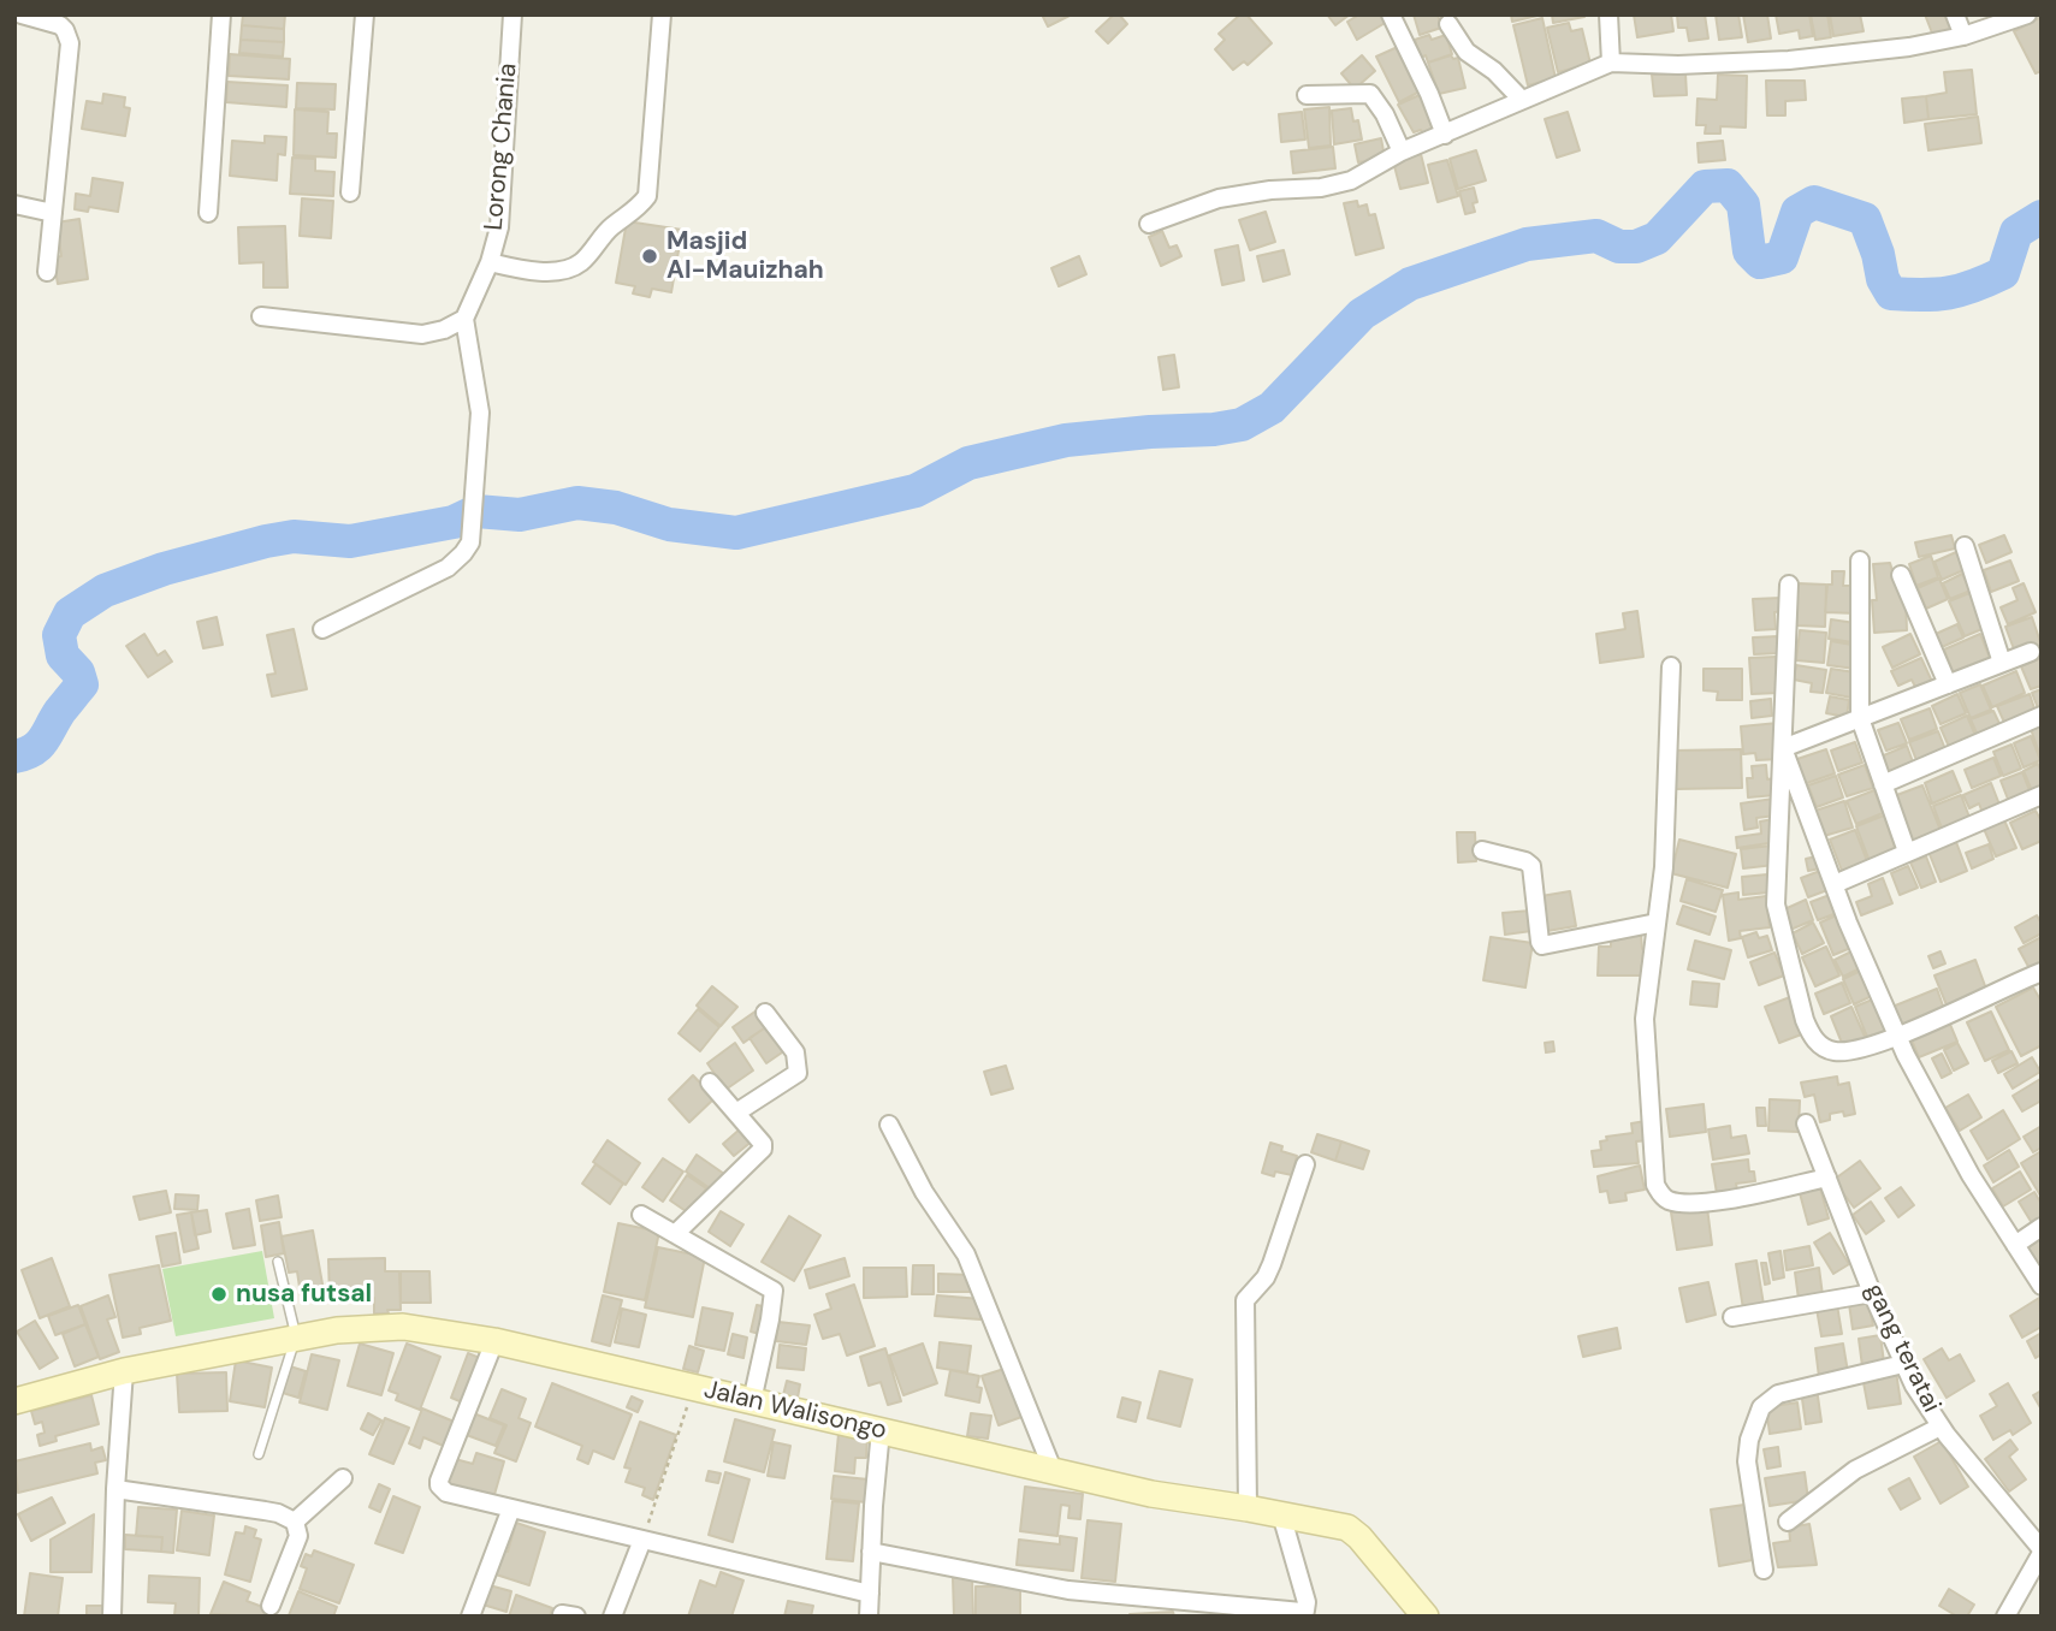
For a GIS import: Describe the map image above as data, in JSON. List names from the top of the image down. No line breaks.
{"streets":{"street":["Lorong Chania","gang teratai","Jalan Walisongo"]},"places":["Masjid Al-Mauizhah","nusa futsal"]}
